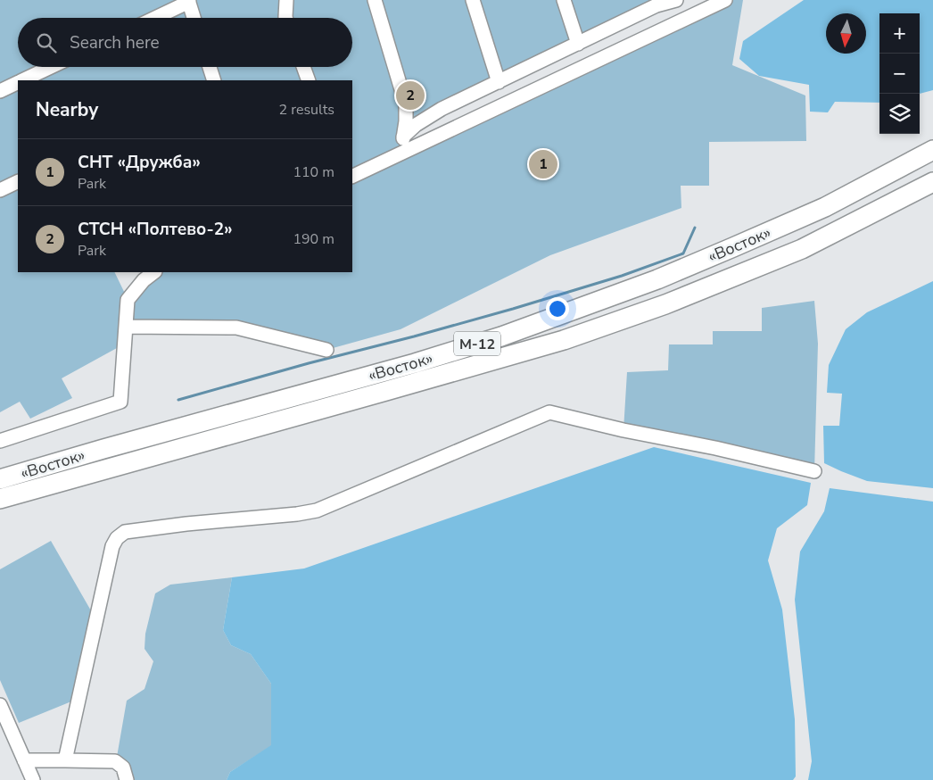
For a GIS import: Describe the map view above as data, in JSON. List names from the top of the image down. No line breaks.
{"streets":{"highway":["«Восток»","М-12"]},"north":"bottom","page":{"map_buttons":["+","−"],"search":"Search here","pins":["2","1"],"heading":["Nearby","2 results"],"list":[{"mark":"1","name":"СНТ «Дружба»","note":"Park","value":"110 m"},{"mark":"2","name":"СТСН «Полтево-2»","note":"Park","value":"190 m"}]}}
